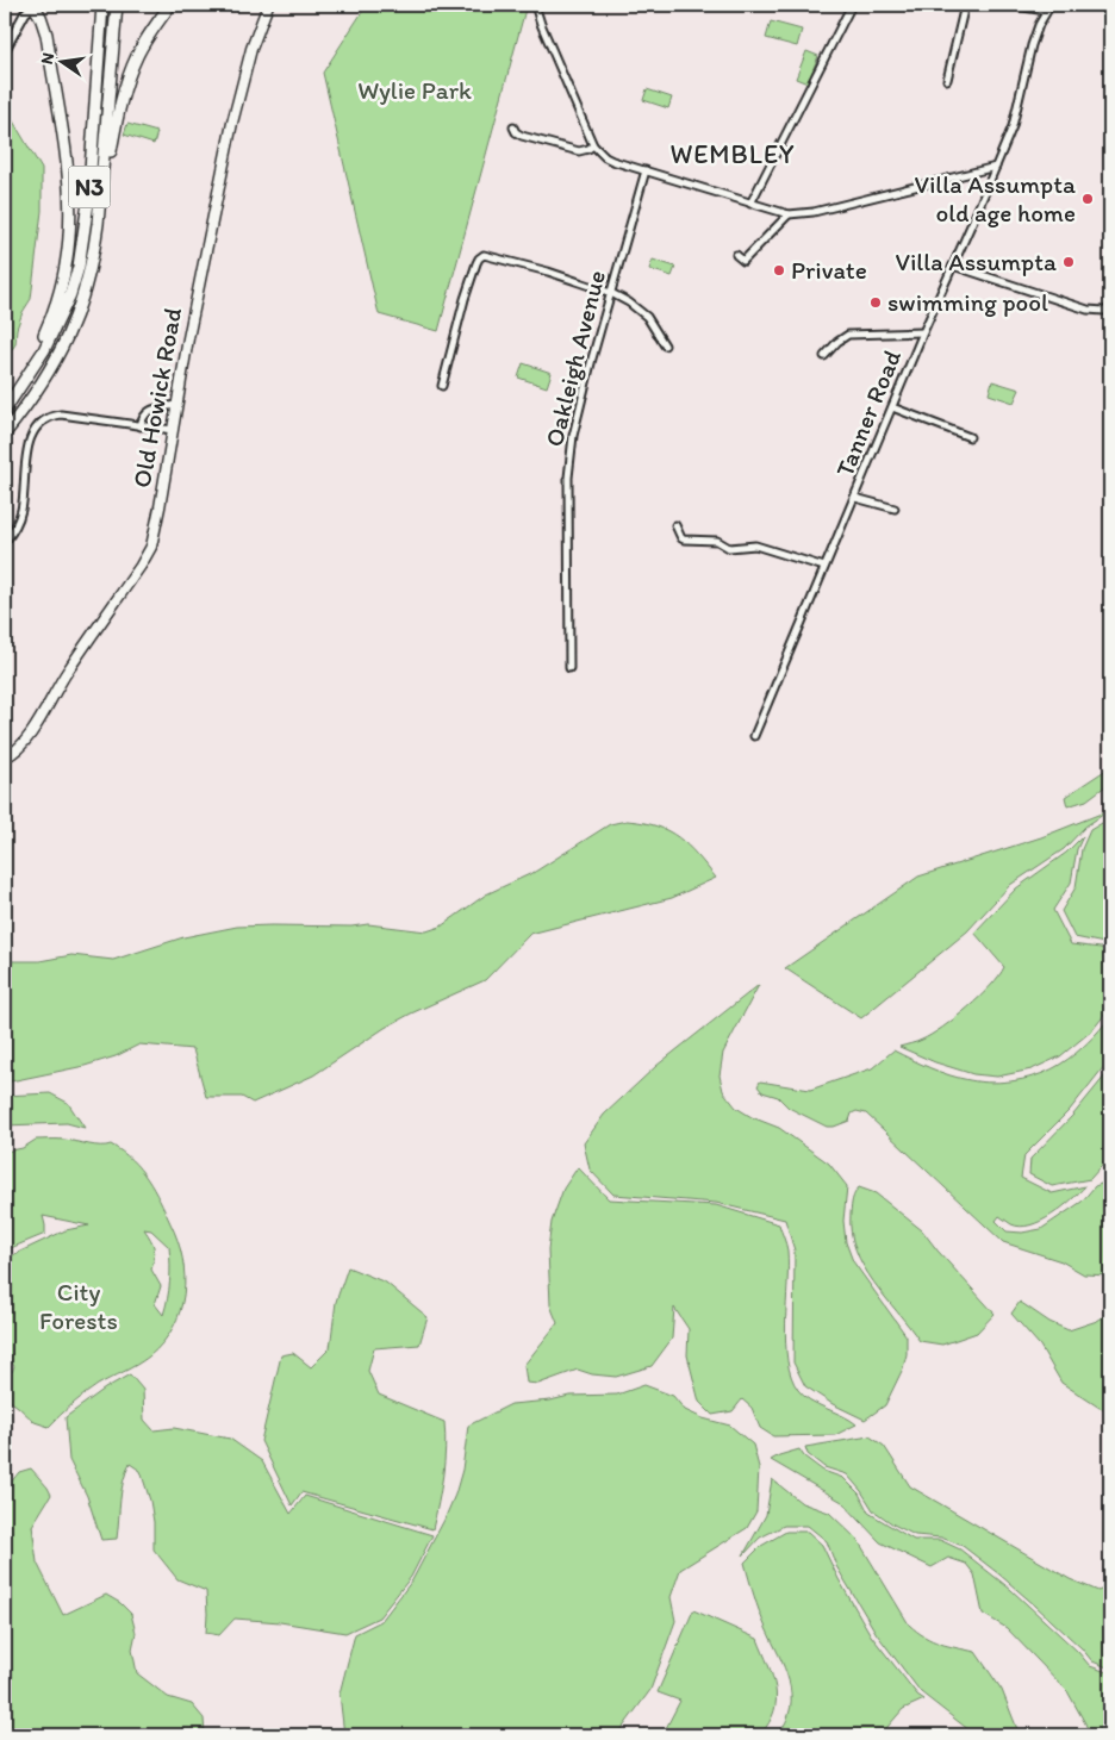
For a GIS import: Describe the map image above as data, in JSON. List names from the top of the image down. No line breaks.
{"streets":{"highway":["N3"],"main road":["Old Howick Road"],"street":["Oakleigh Avenue","Tanner Road"]},"districts":["WEMBLEY"],"parks":["Wylie Park","City Forests"],"places":["Villa Assumpta old age home","Villa Assumpta","Private","swimming pool"],"north":"left"}
